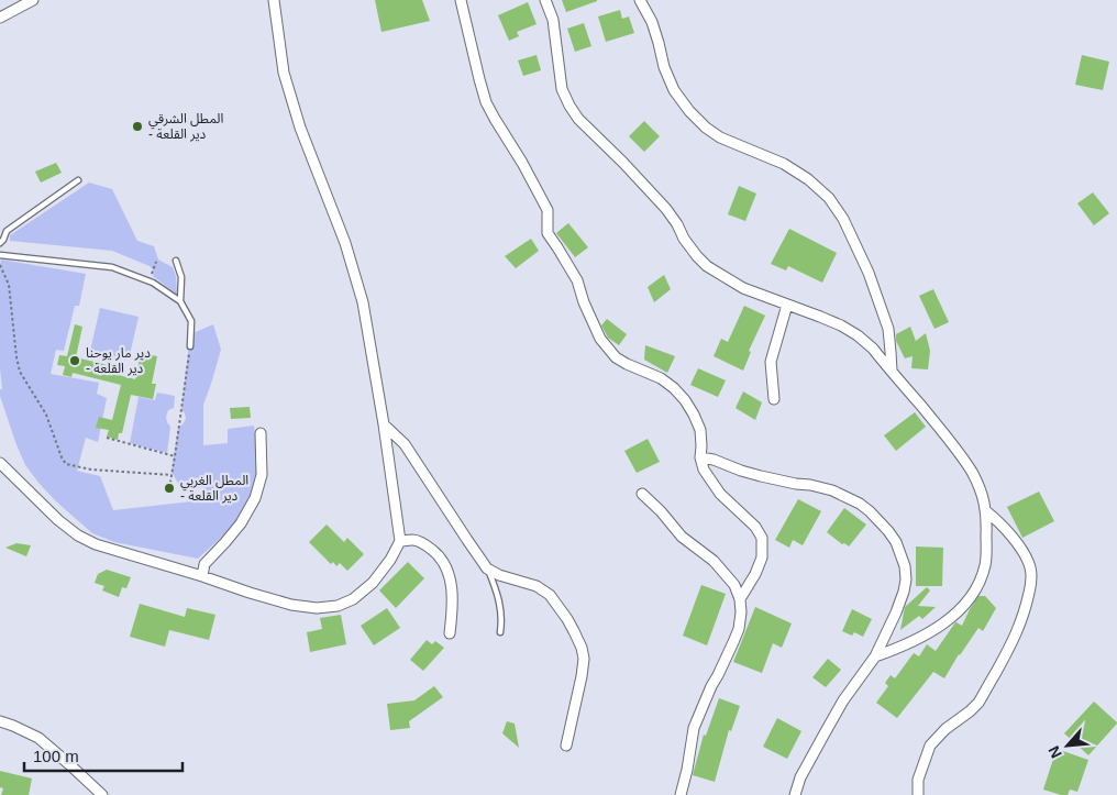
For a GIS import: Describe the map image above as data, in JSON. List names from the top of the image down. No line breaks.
{"places":["المطل الشرقي - دير القلعة","دير مار يوحنا - دير القلعة","المطل الغربي - دير القلعة"],"scale_bar":"100 m","north":"bottom left"}
